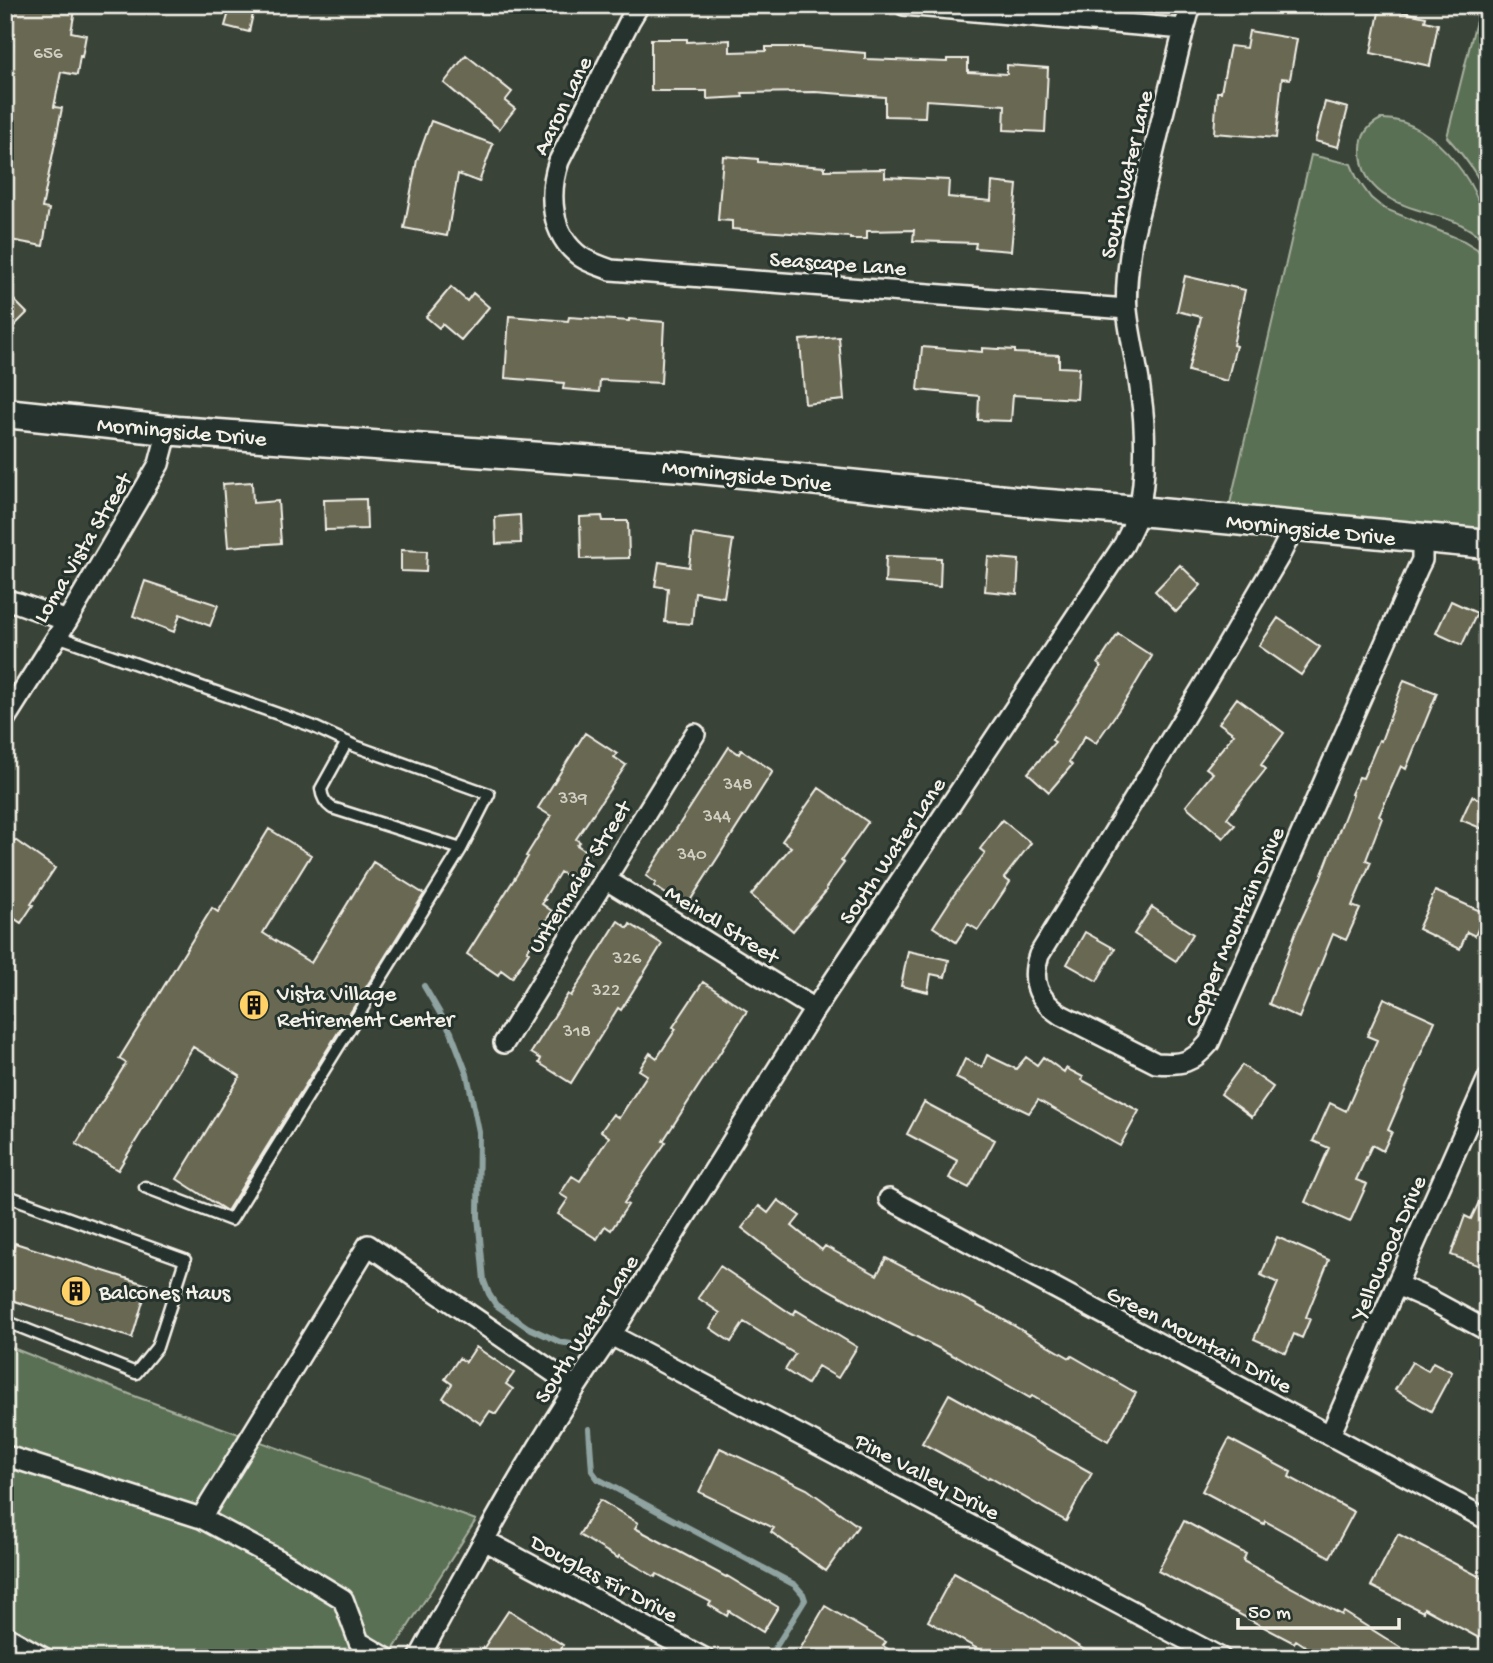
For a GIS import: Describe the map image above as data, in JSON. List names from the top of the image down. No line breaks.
{"streets":{"street":["Aaron Lane","South Water Lane","Seascape Lane","Morningside Drive","Loma Vista Street","Untermaier Street","Meindl Street","Copper Mountain Drive","Yellowood Drive","Green Mountain Drive","Pine Valley Drive","Douglas Fir Drive"]},"crossings":[["Aaron Lane","Seascape Lane"],["South Water Lane","Seascape Lane"],["South Water Lane","Morningside Drive"],["South Water Lane","Meindl Street"],["South Water Lane","Pine Valley Drive"],["South Water Lane","Douglas Fir Drive"],["Morningside Drive","Loma Vista Street"],["Morningside Drive","Copper Mountain Drive"],["Untermaier Street","Meindl Street"],["Yellowood Drive","Green Mountain Drive"]],"places":{"building":["Vista Village Retirement Center","Balcones Haus"]},"house_numbers":["656","348","339","344","340","326","322","318"],"scale_bar":"50 m"}
